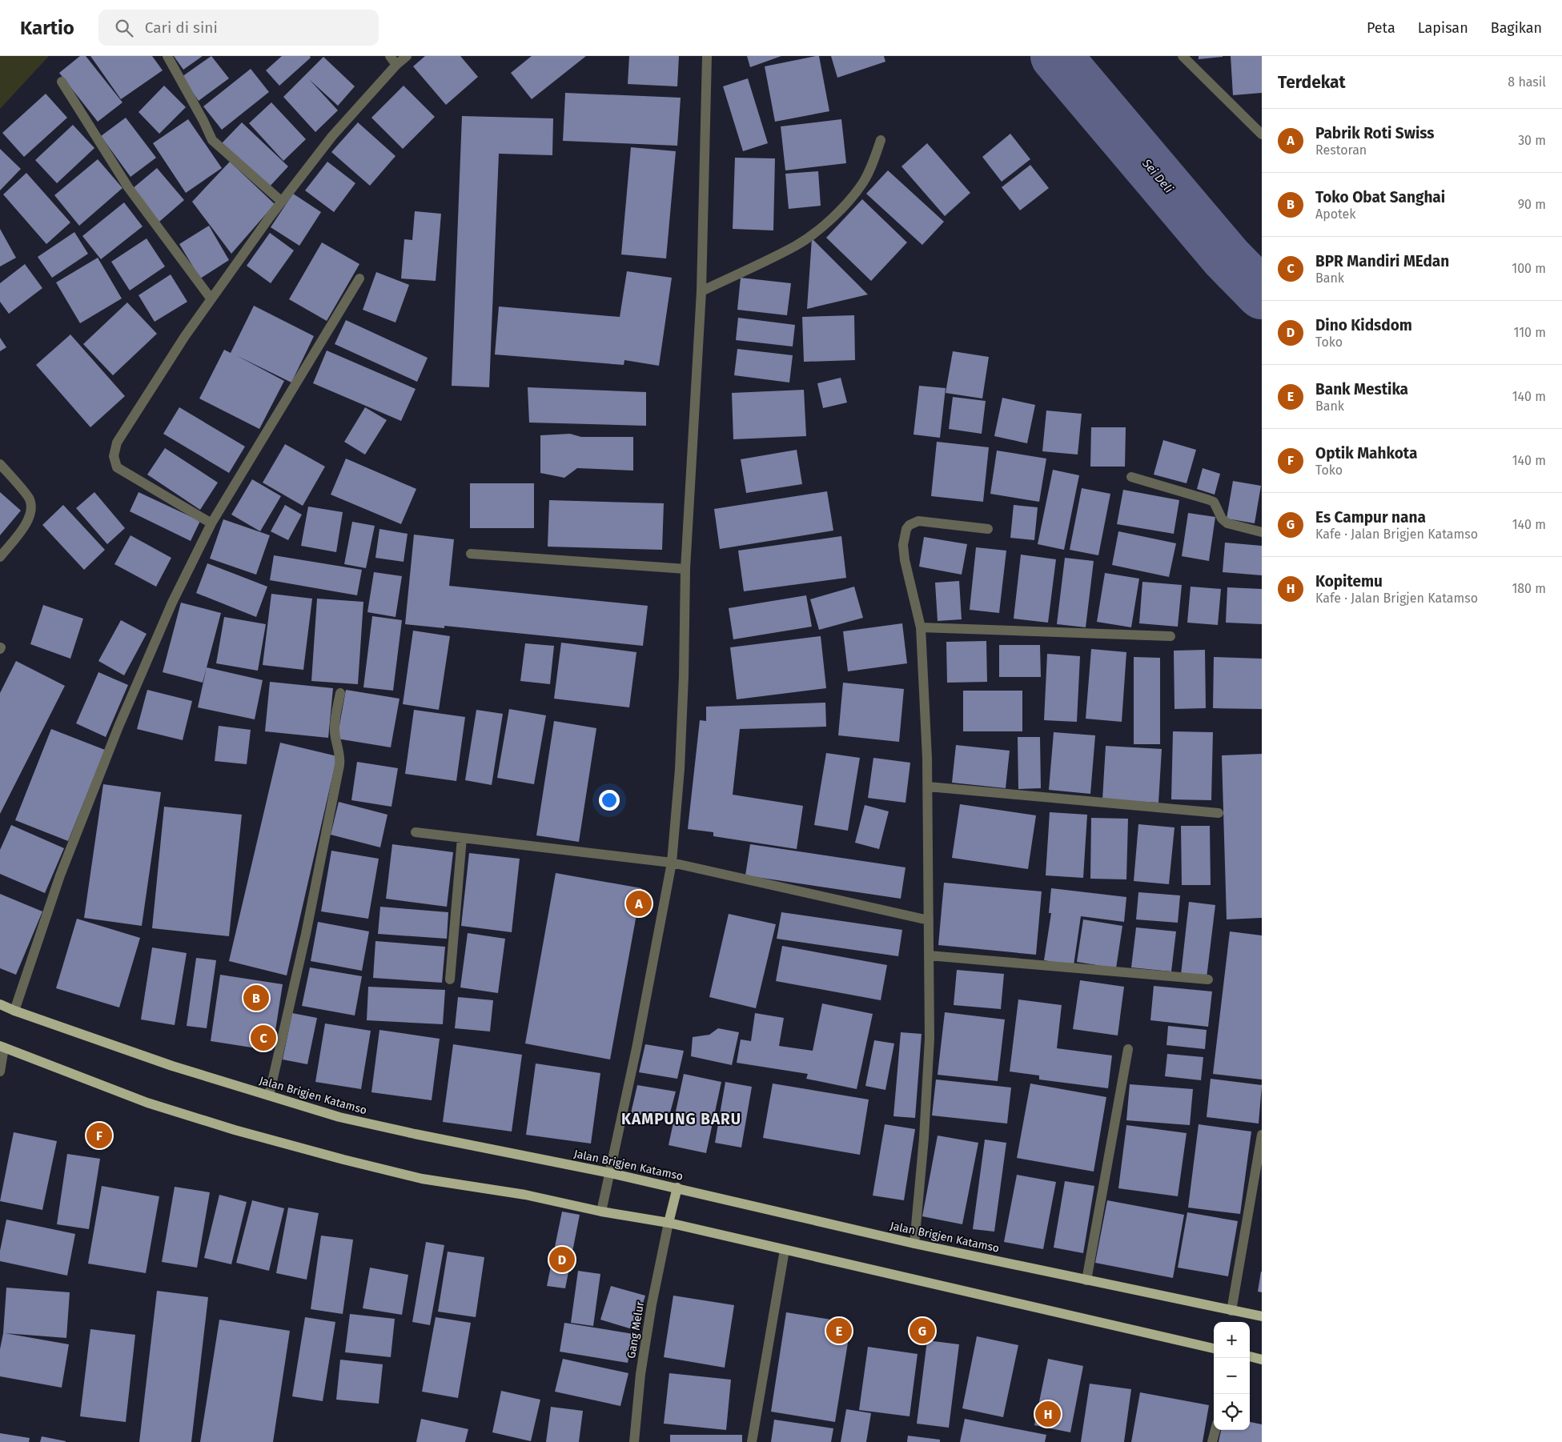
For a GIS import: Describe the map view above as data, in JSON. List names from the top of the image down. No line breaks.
{"streets":{"main road":["Jalan Brigjen Katamso"],"street":["Gang Melur"]},"districts":["KAMPUNG BARU"],"water":["Sei Deli"],"page":{"header":"Kartio","search":"Cari di sini","nav":["Peta","Lapisan","Bagikan"],"heading":["Terdekat","8 hasil"],"list":[{"mark":"A","name":"Pabrik Roti Swiss","note":"Restoran","value":"30 m"},{"mark":"B","name":"Toko Obat Sanghai","note":"Apotek","value":"90 m"},{"mark":"C","name":"BPR Mandiri MEdan","note":"Bank","value":"100 m"},{"mark":"D","name":"Dino Kidsdom","note":"Toko","value":"110 m"},{"mark":"E","name":"Bank Mestika","note":"Bank","value":"140 m"},{"mark":"F","name":"Optik Mahkota","note":"Toko","value":"140 m"},{"mark":"G","name":"Es Campur nana","note":"Kafe · Jalan Brigjen Katamso","value":"140 m"},{"mark":"H","name":"Kopitemu","note":"Kafe · Jalan Brigjen Katamso","value":"180 m"}],"pins":["A","B","C","F","D","E","G","H"],"map_buttons":["+","−"]}}
